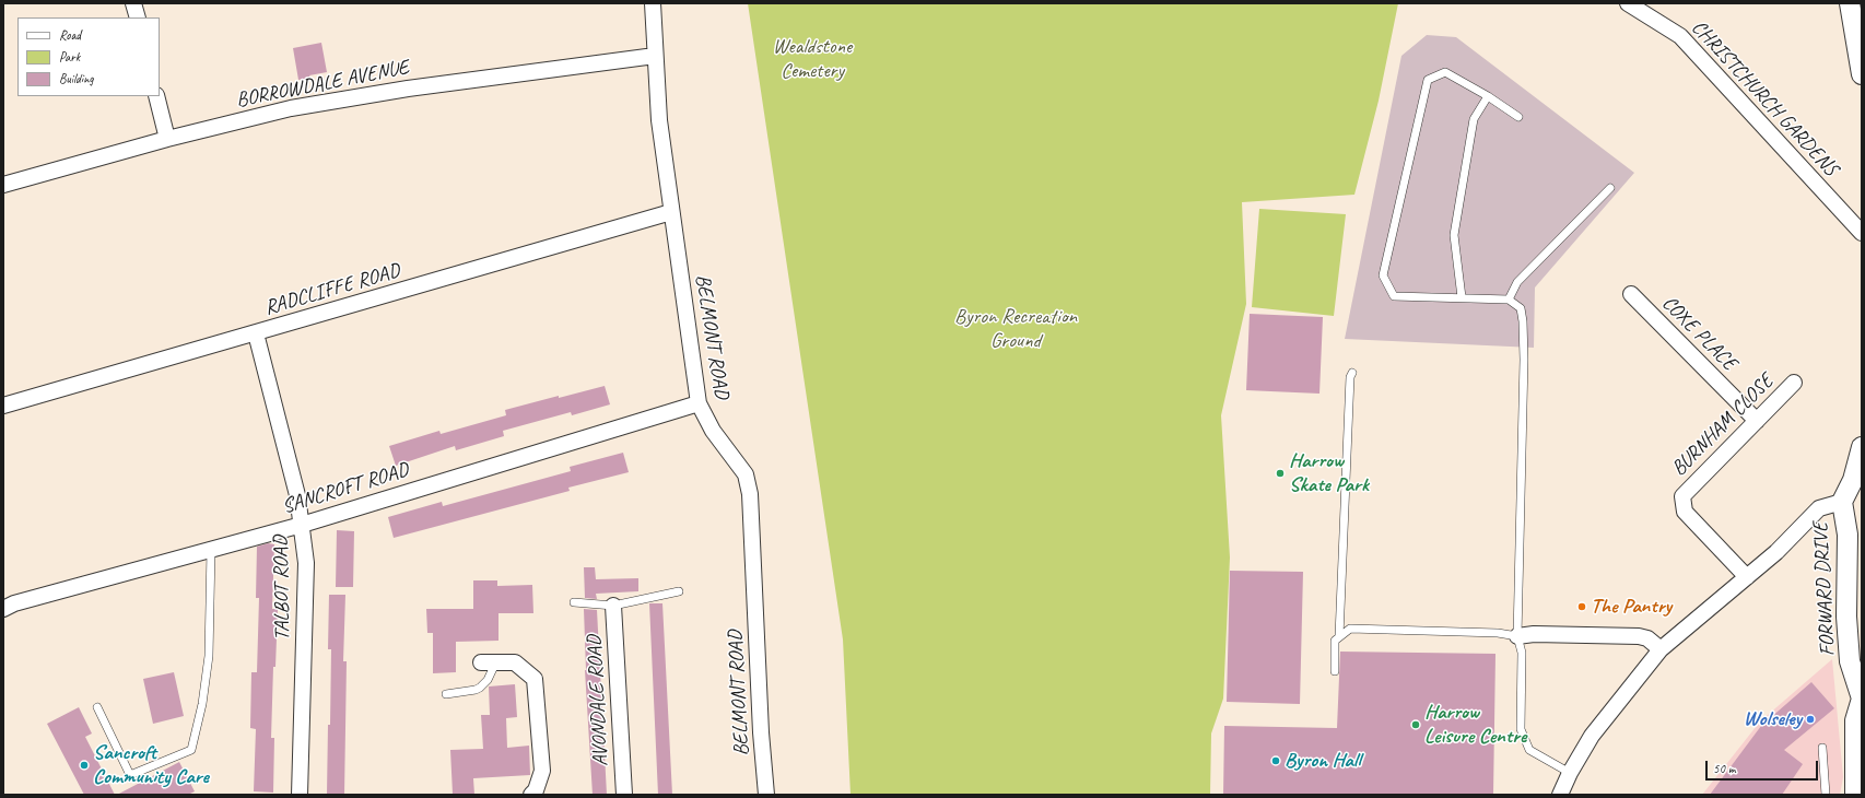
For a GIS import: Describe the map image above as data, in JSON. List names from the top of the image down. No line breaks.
{"streets":{"street":["BORROWDALE AVENUE","CHRISTCHURCH GARDENS","RADCLIFFE ROAD","COXE PLACE","BELMONT ROAD","BURNHAM CLOSE","SANCROFT ROAD","TALBOT ROAD","FORWARD DRIVE","AVONDALE ROAD"]},"crossings":[["BORROWDALE AVENUE","BELMONT ROAD"],["RADCLIFFE ROAD","BELMONT ROAD"],["RADCLIFFE ROAD","TALBOT ROAD"],["COXE PLACE","BURNHAM CLOSE"],["BELMONT ROAD","SANCROFT ROAD"],["SANCROFT ROAD","TALBOT ROAD"]],"parks":["Wealdstone Cemetery","Byron Recreation Ground"],"places":["Harrow Skate Park","The Pantry","Wolseley","Harrow Leisure Centre","Byron Hall","Sancroft Community Care"],"legend":["Road","Park","Building"],"scale_bar":"50 m"}
